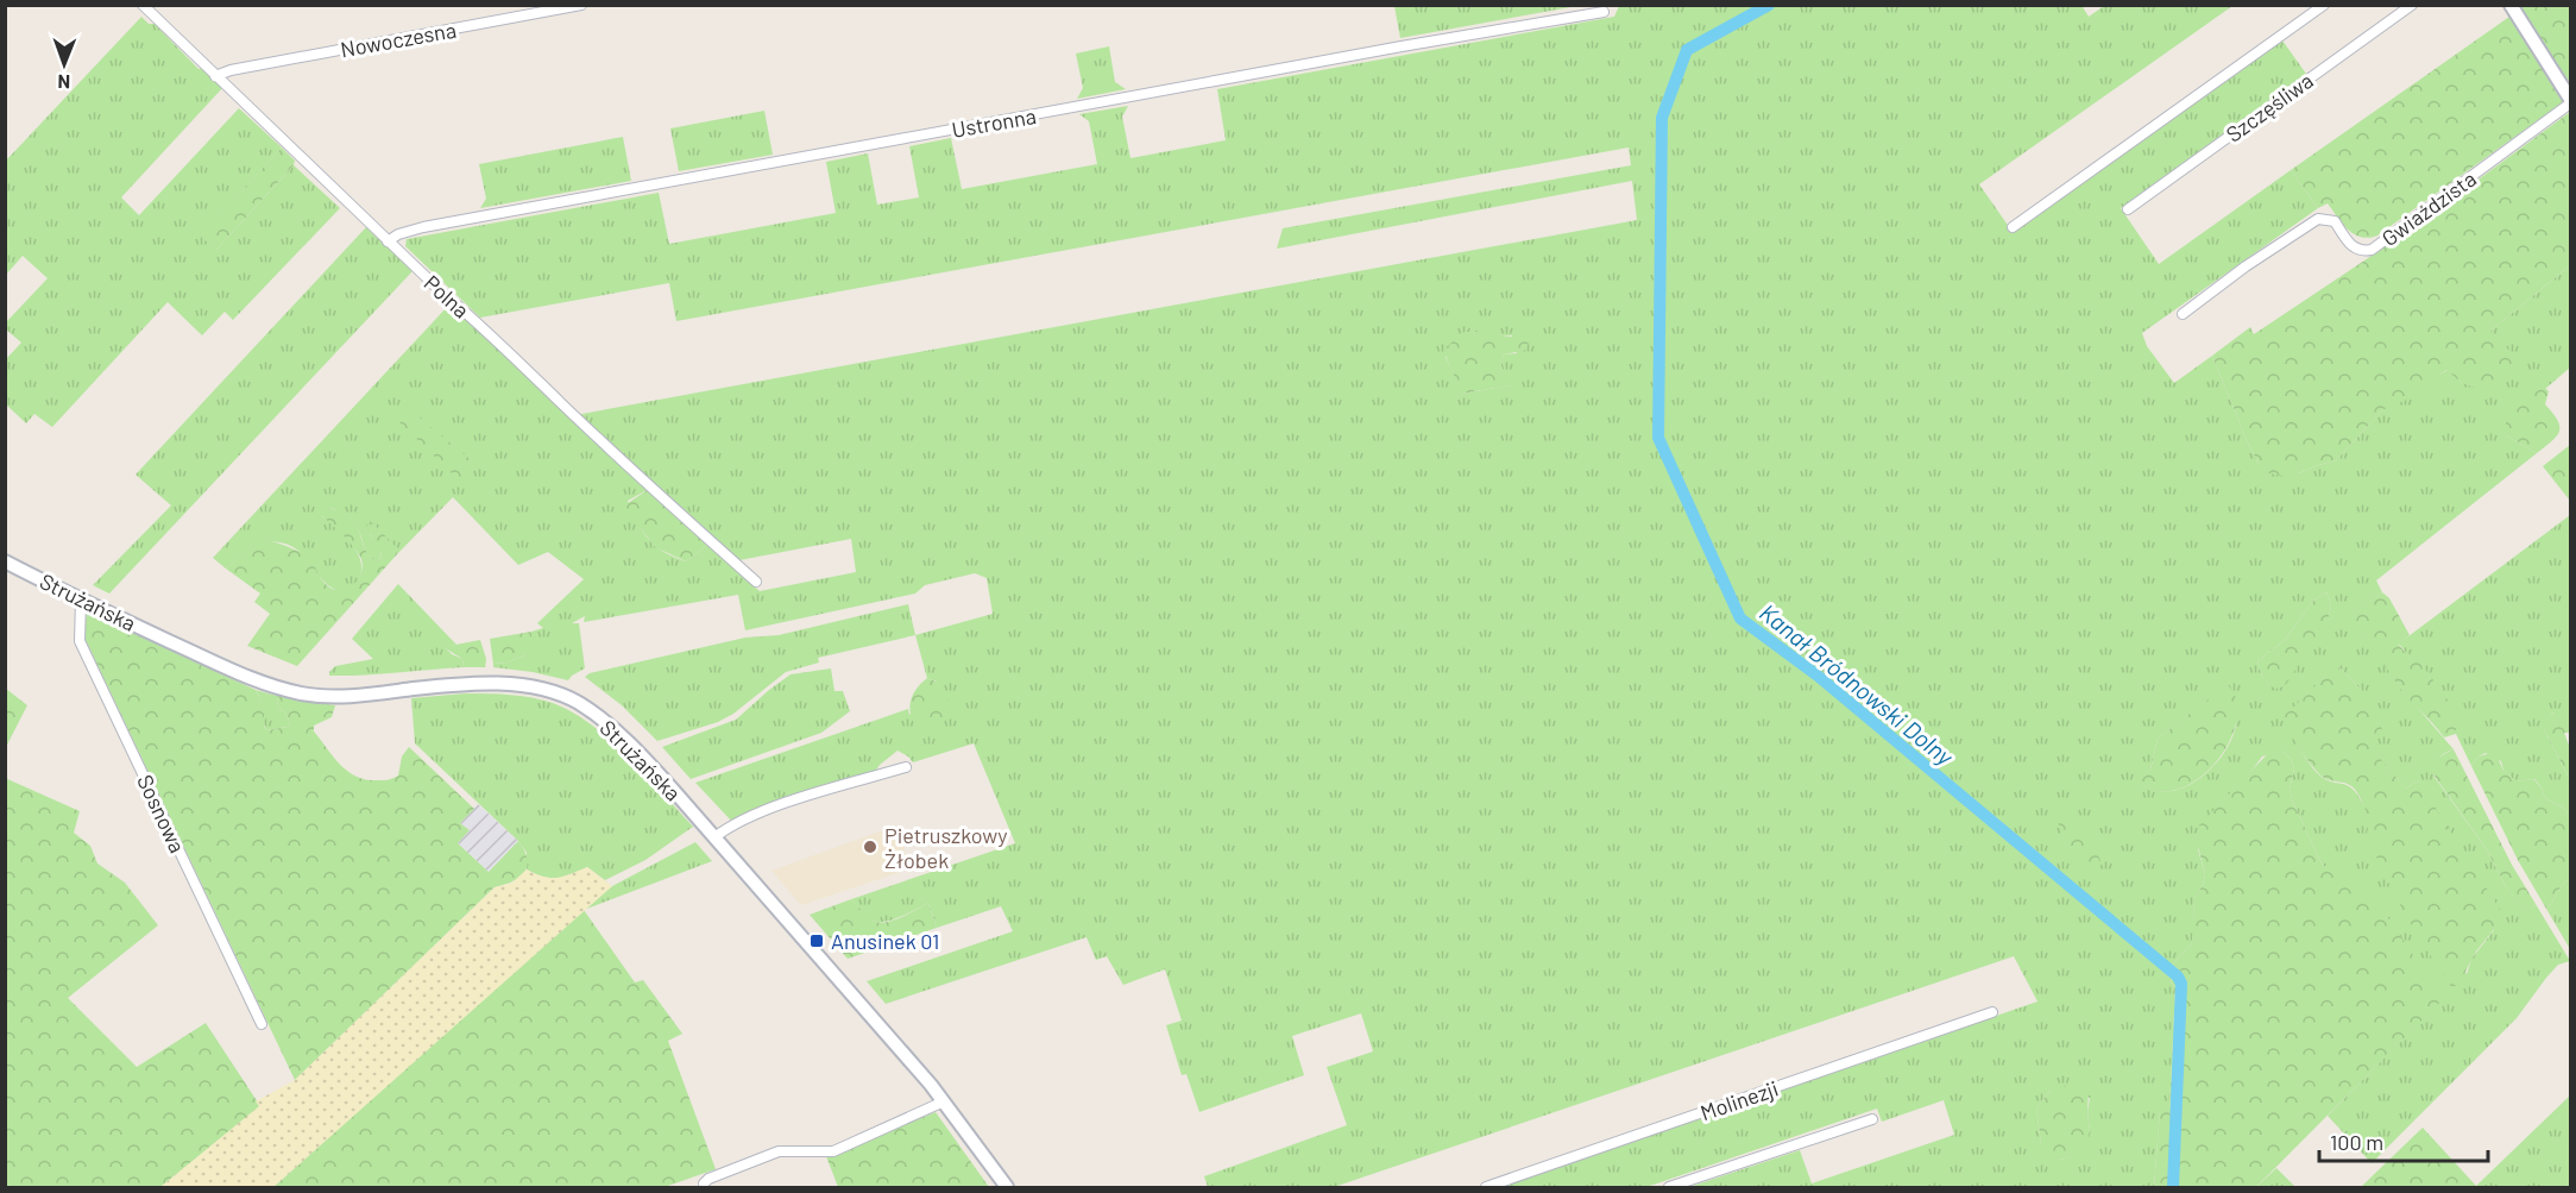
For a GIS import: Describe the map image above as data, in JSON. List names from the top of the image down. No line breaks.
{"streets":{"main road":["Strużańska"],"street":["Nowoczesna","Szczęśliwa","Ustronna","Gwiaździsta","Polna","Sosnowa","Molinezji"]},"crossings":[["Nowoczesna","Polna"],["Ustronna","Polna"],["Strużańska","Sosnowa"]],"water":["Kanał Bródnowski Dolny"],"places":{"other":["Pietruszkowy Żłobek"],"transit":["Anusinek 01"]},"scale_bar":"100 m","north":"bottom"}
